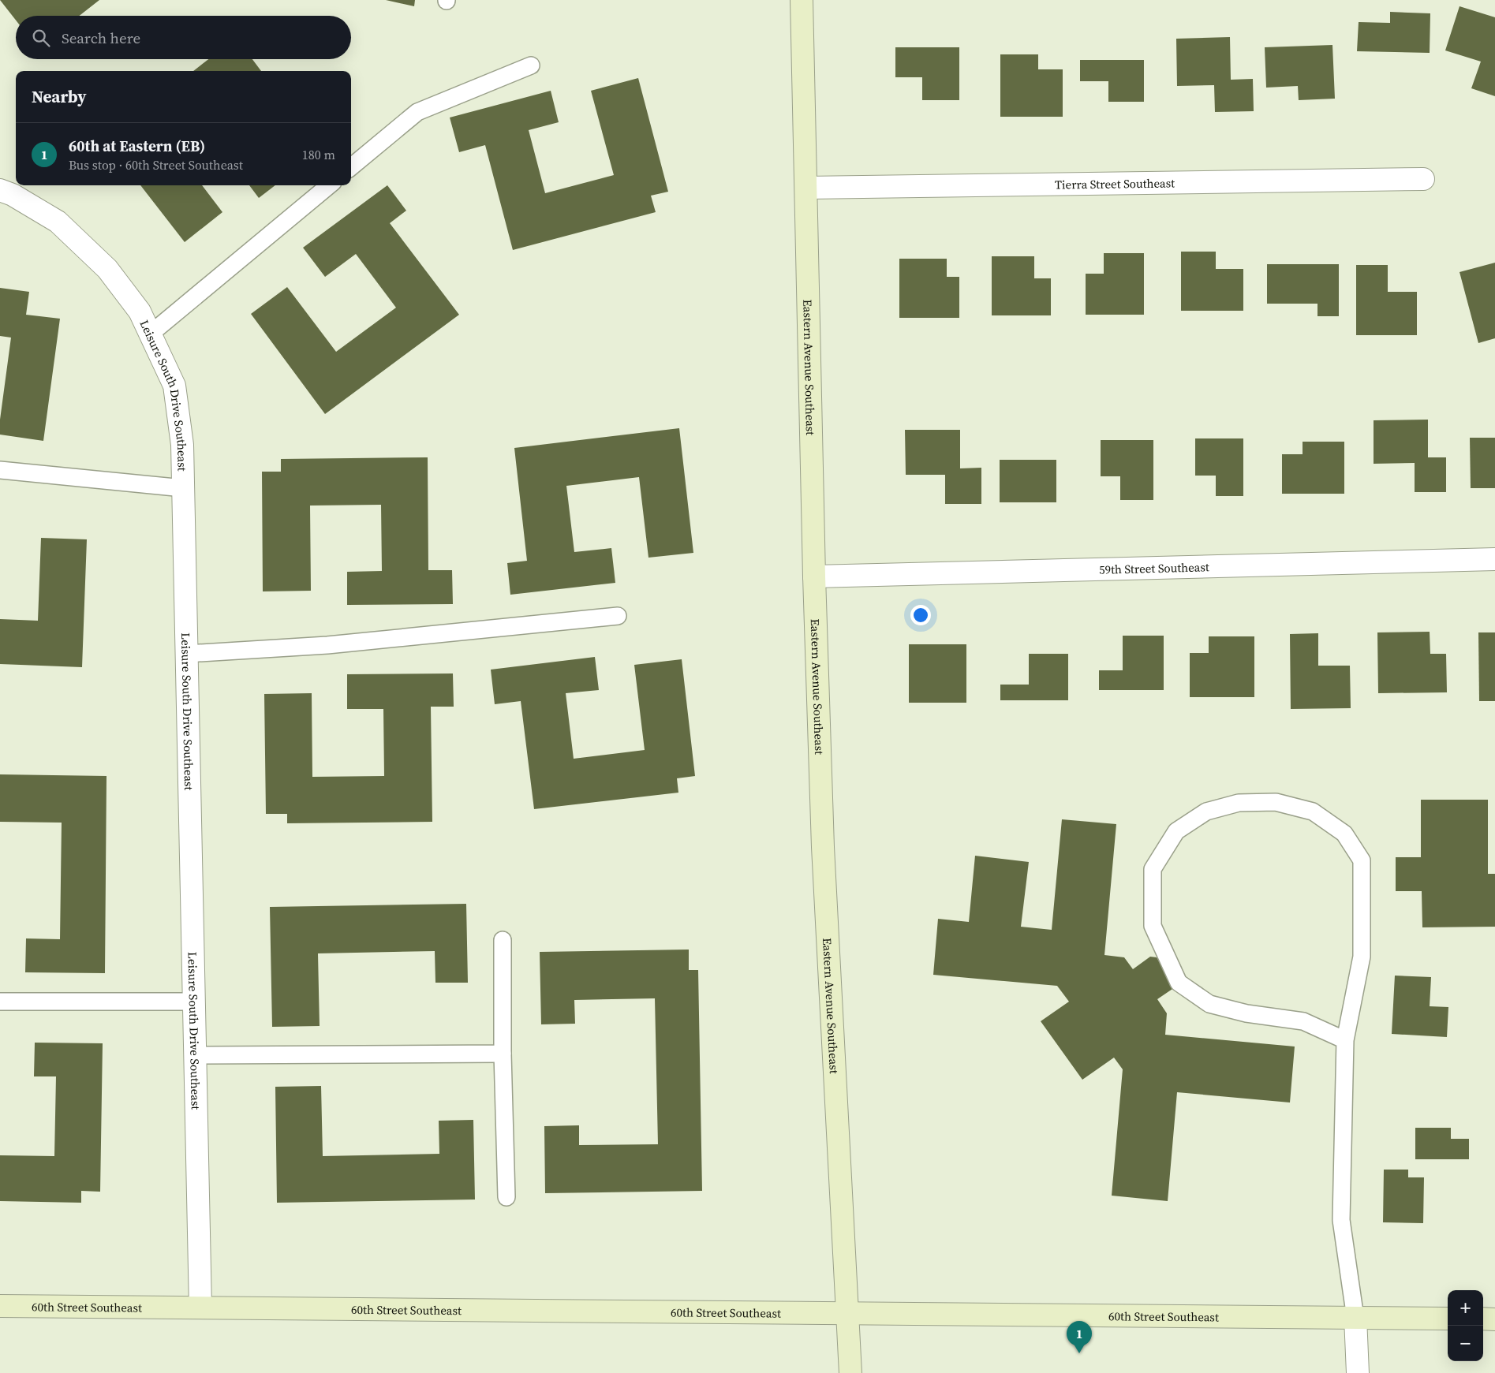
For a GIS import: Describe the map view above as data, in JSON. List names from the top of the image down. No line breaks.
{"streets":{"main road":["Eastern Avenue Southeast","60th Street Southeast"],"street":["Tierra Street Southeast","Leisure South Drive Southeast","59th Street Southeast"]},"crossings":[["Tierra Street Southeast","Eastern Avenue Southeast"],["Eastern Avenue Southeast","59th Street Southeast"],["Eastern Avenue Southeast","60th Street Southeast"],["Leisure South Drive Southeast","60th Street Southeast"]],"page":{"search":"Search here","heading":"Nearby","list":[{"mark":"1","name":"60th at Eastern (EB)","note":"Bus stop · 60th Street Southeast","value":"180 m"}],"map_buttons":["+","−"],"pins":"1"}}
